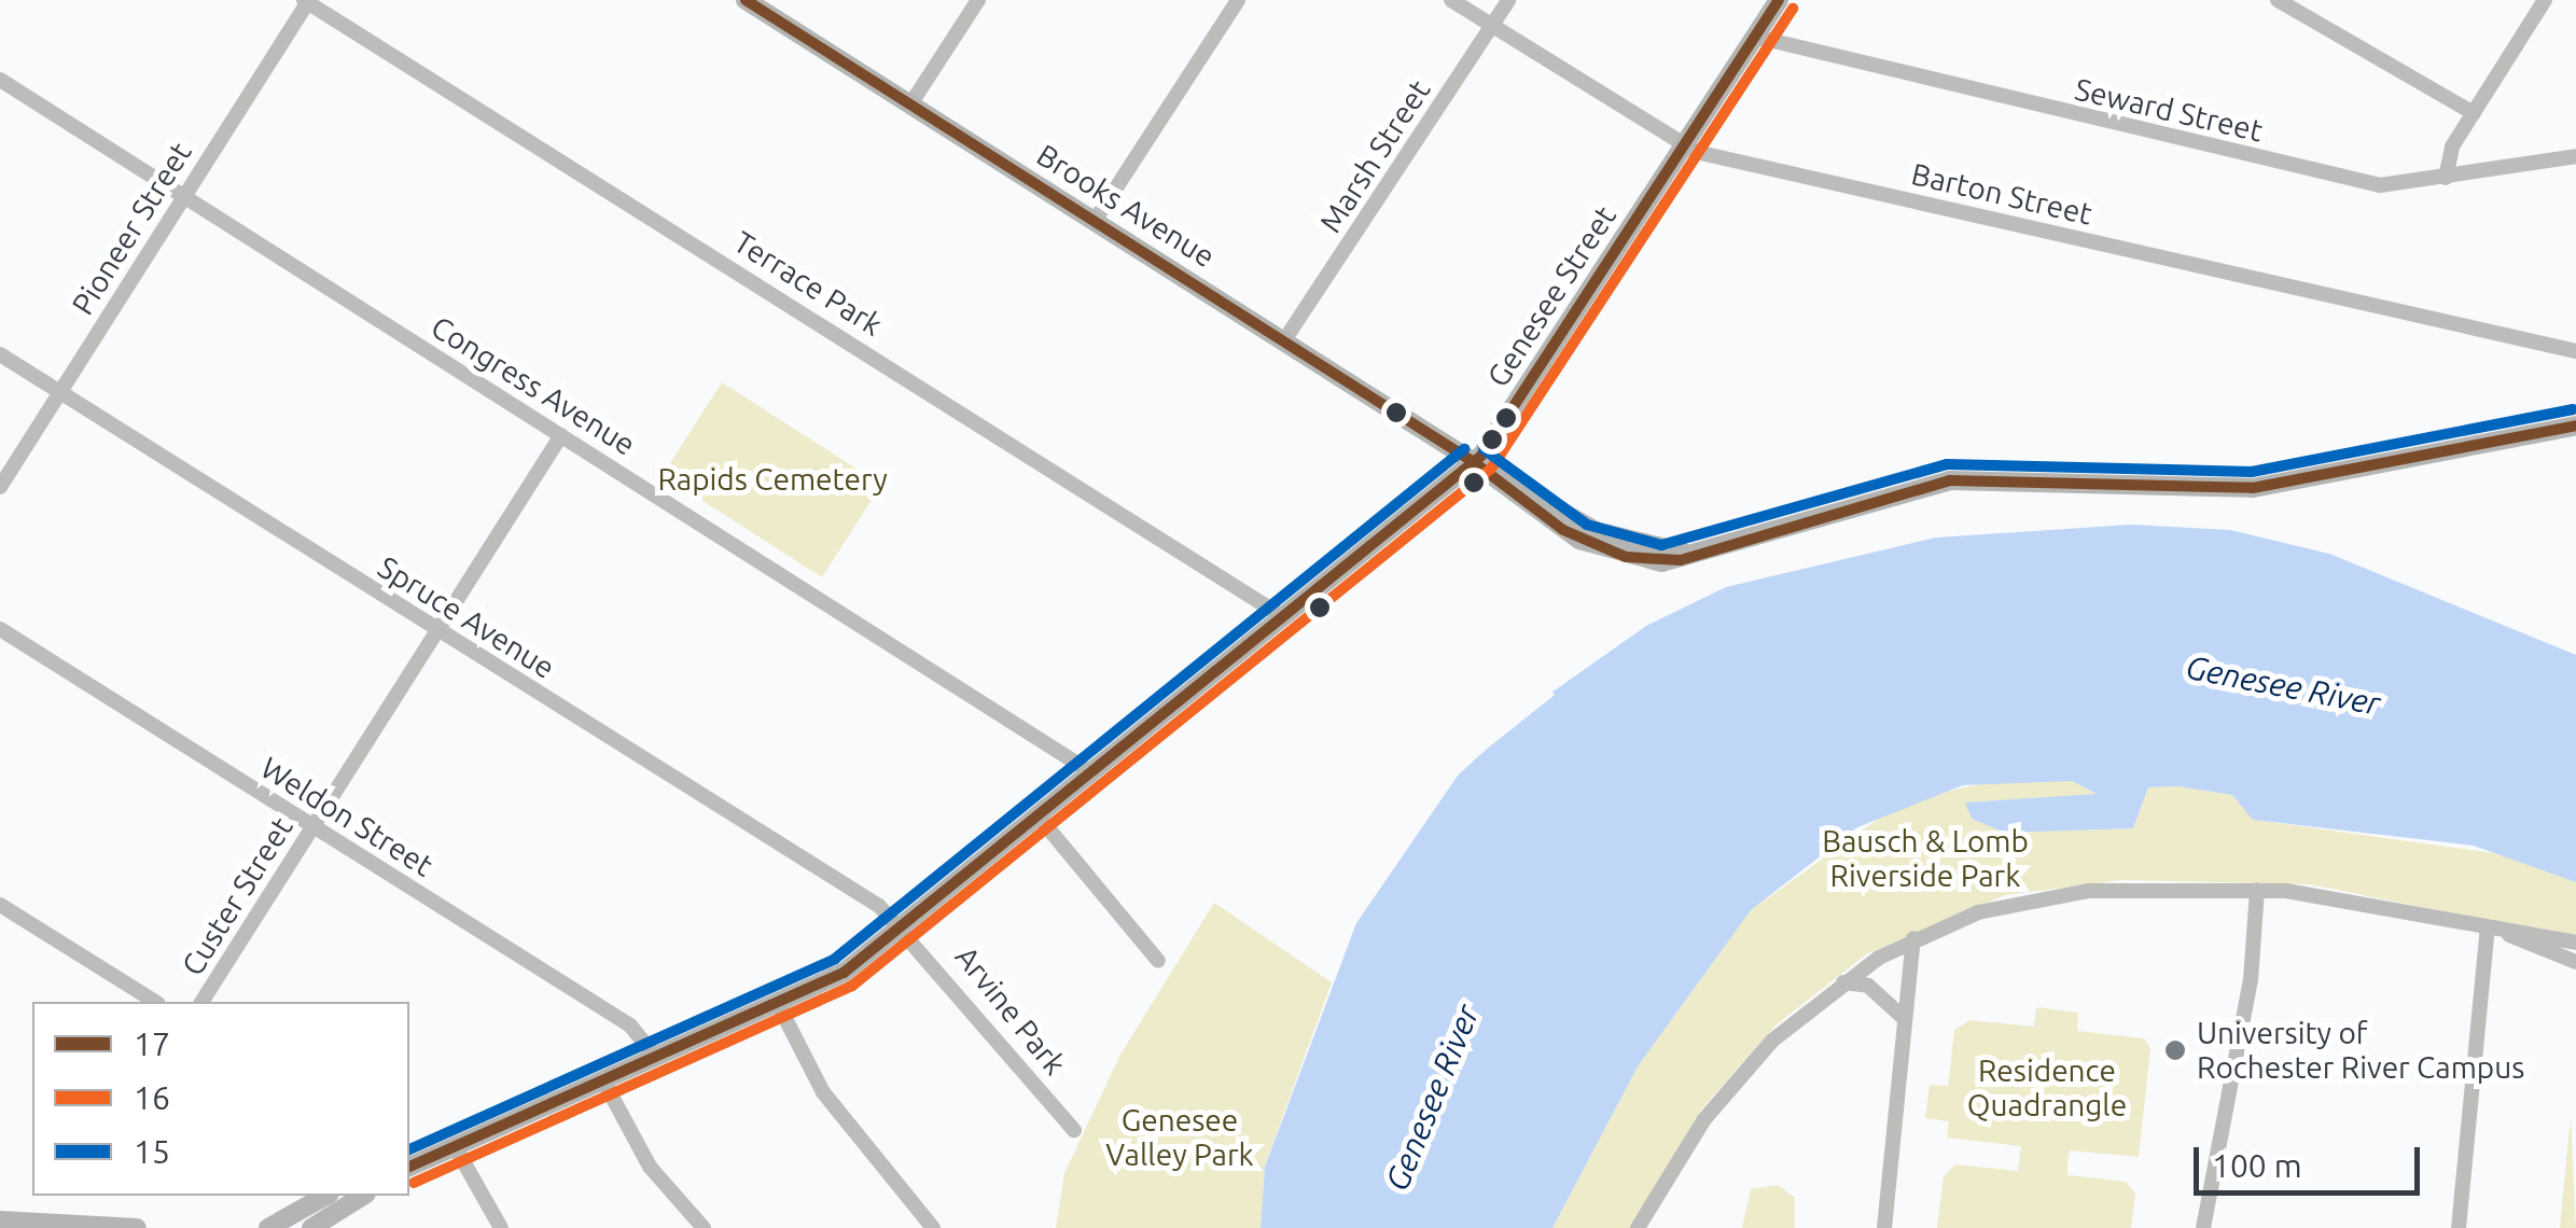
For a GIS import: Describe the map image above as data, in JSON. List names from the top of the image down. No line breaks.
{"streets":{"main road":["Brooks Avenue","Genesee Street"],"street":["Seward Street","Marsh Street","Barton Street","Pioneer Street","Terrace Park","Congress Avenue","Spruce Avenue","Weldon Street","Custer Street","Arvine Park"]},"crossings":[["Seward Street","Genesee Street"],["Marsh Street","Barton Street"],["Marsh Street","Brooks Avenue"],["Barton Street","Genesee Street"],["Brooks Avenue","Genesee Street"],["Pioneer Street","Terrace Park"],["Pioneer Street","Congress Avenue"],["Pioneer Street","Spruce Avenue"],["Terrace Park","Genesee Street"],["Genesee Street","Congress Avenue"],["Genesee Street","Spruce Avenue"],["Genesee Street","Weldon Street"],["Genesee Street","Arvine Park"],["Congress Avenue","Custer Street"],["Spruce Avenue","Custer Street"],["Spruce Avenue","Arvine Park"],["Weldon Street","Custer Street"]],"water":["Genesee River"],"parks":["Rapids Cemetery","Bausch & Lomb Riverside Park","Residence Quadrangle","Genesee Valley Park"],"places":["University of Rochester River Campus"],"lines":["transit line 17","transit line 16","transit line 15"],"legend":["17","16","15"],"scale_bar":"100 m"}
